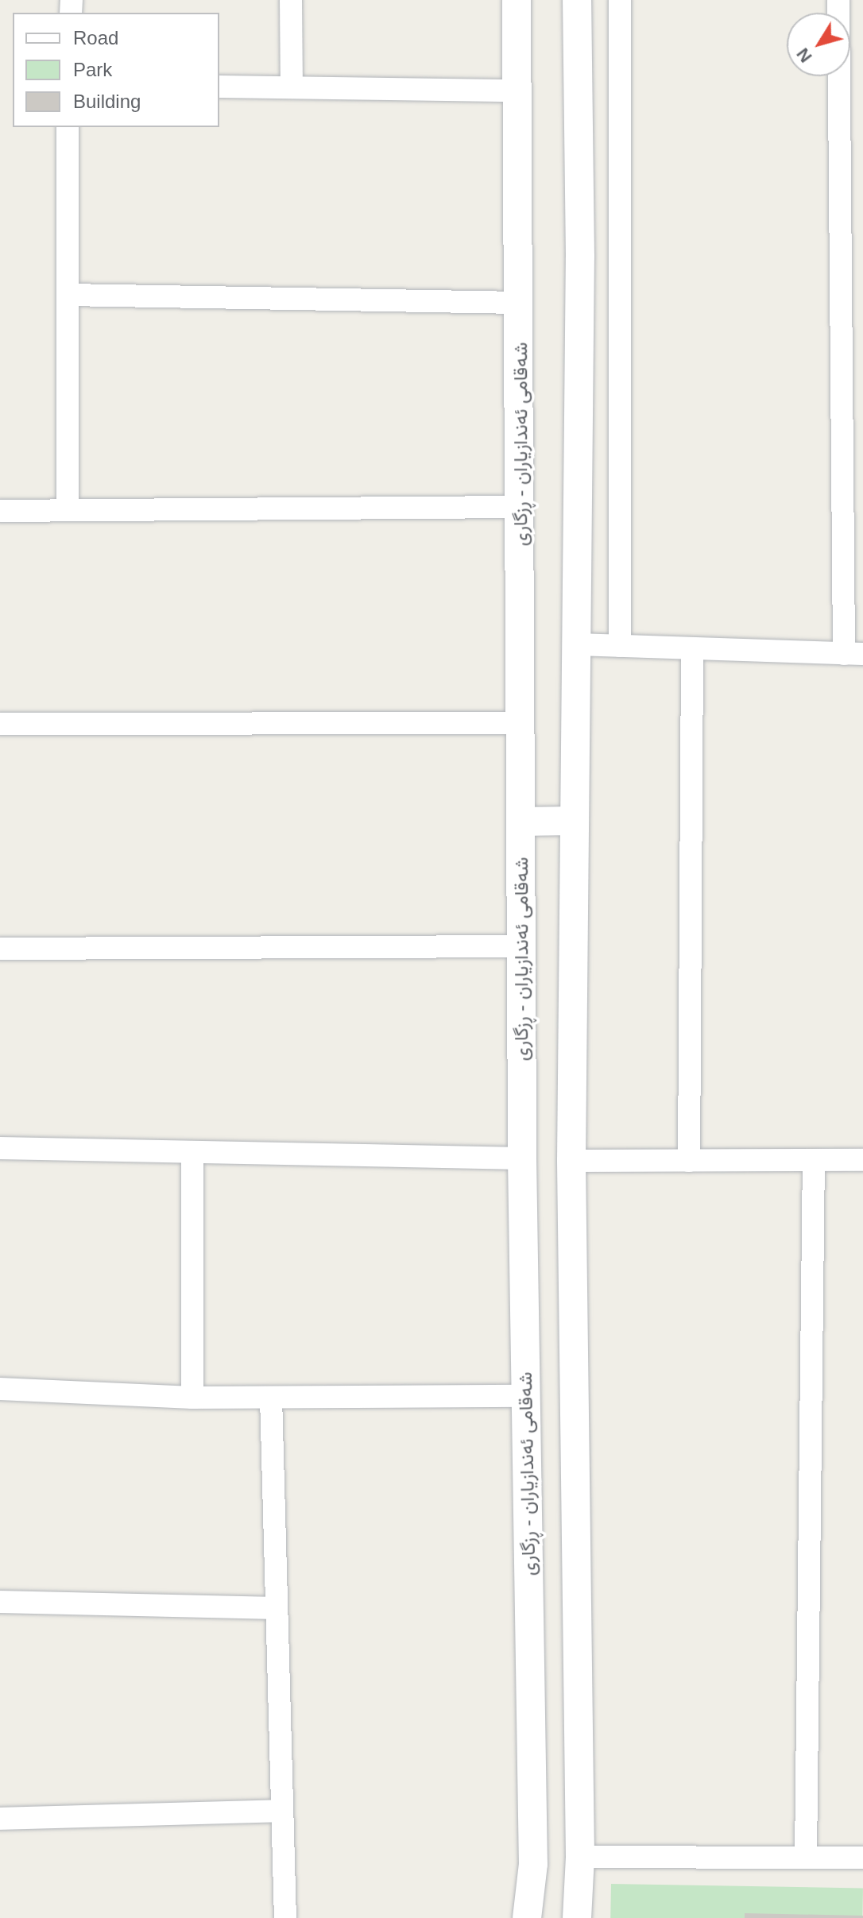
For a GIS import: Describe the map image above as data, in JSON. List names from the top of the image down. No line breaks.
{"streets":{"street":["شەقامی ئەندازیاران - ڕزگاری"]},"legend":["Road","Park","Building"],"north":"bottom left"}
